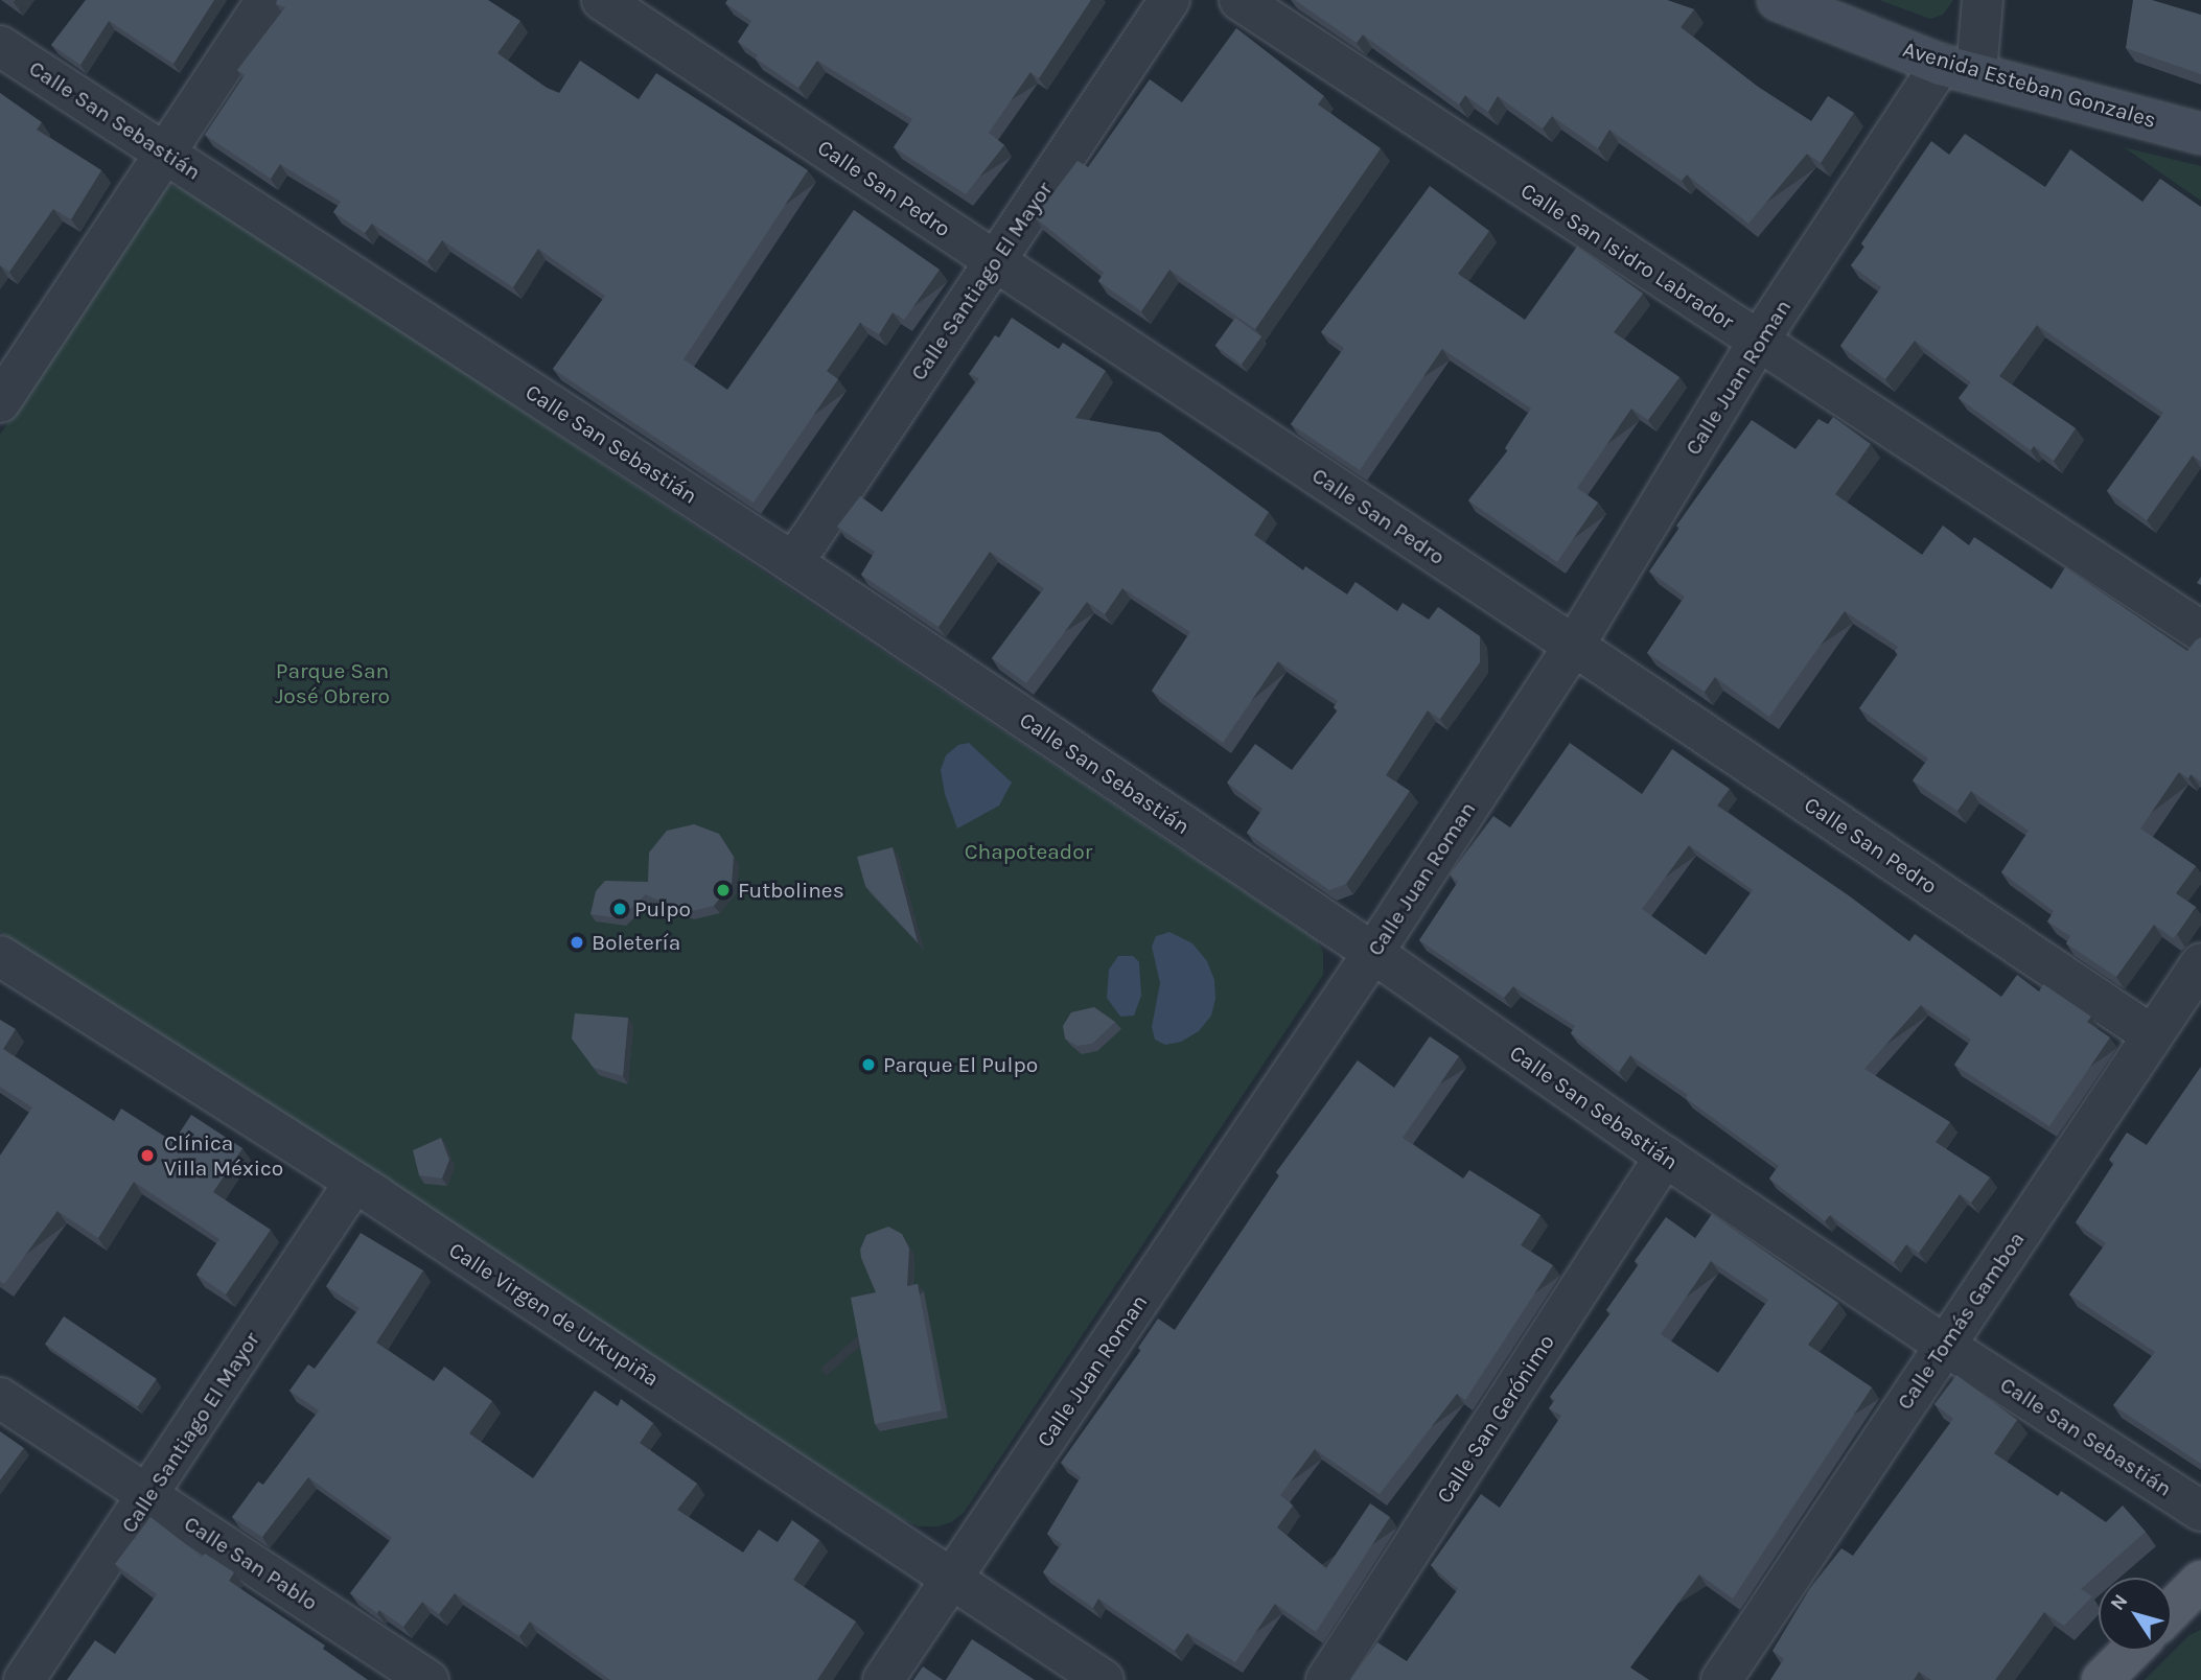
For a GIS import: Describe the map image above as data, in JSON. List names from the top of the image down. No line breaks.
{"streets":{"street":["Avenida Esteban Gonzales","Calle San Sebastián","Calle San Pedro","Calle San Isidro Labrador","Calle Santiago El Mayor","Calle Juan Roman","Calle Virgen de Urkupiña","Calle Tomás Gamboa","Calle San Gerónimo","Calle San Pablo"]},"crossings":[["Avenida Esteban Gonzales","Calle Juan Roman"],["Calle San Sebastián","Calle Santiago El Mayor"],["Calle San Sebastián","Calle Juan Roman"],["Calle San Sebastián","Calle Tomás Gamboa"],["Calle San Sebastián","Calle San Gerónimo"],["Calle San Pedro","Calle Santiago El Mayor"],["Calle San Pedro","Calle Juan Roman"],["Calle San Pedro","Calle Tomás Gamboa"],["Calle San Isidro Labrador","Calle Juan Roman"],["Calle Santiago El Mayor","Calle Virgen de Urkupiña"],["Calle Santiago El Mayor","Calle San Pablo"],["Calle Juan Roman","Calle Virgen de Urkupiña"]],"parks":["Parque San José Obrero","Chapoteador"],"places":["Futbolines","Pulpo","Boletería","Parque El Pulpo","Clínica Villa México"],"north":"top left"}
